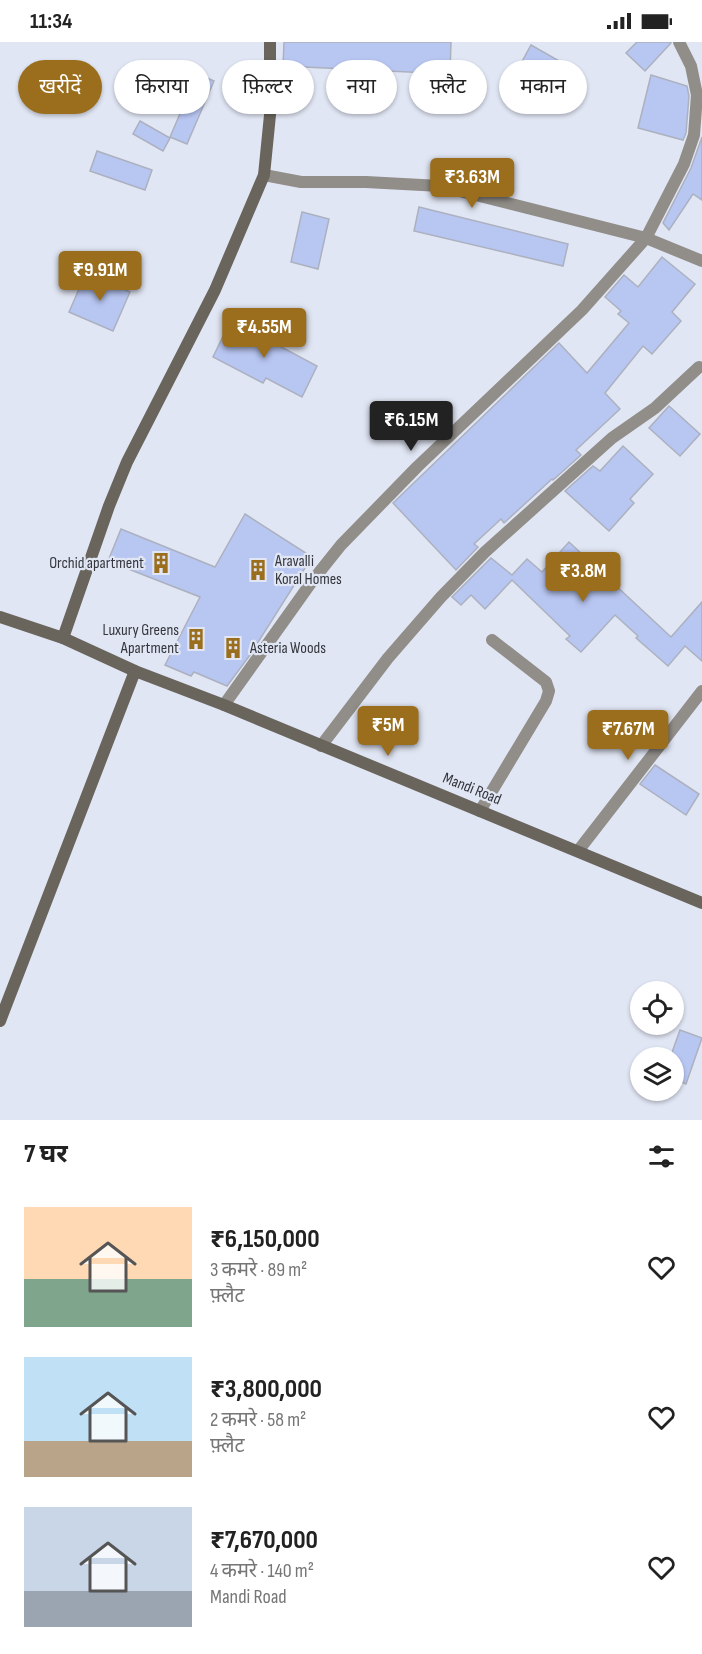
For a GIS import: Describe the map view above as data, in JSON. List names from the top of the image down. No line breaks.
{"streets":{"street":["Mandi Road"]},"places":{"building":["Orchid apartment","Aravalli Koral Homes","Luxury Greens Apartment","Asteria Woods"]},"page":{"status":"11:34","chip":["खरीदें","किराया","फ़िल्टर","नया","फ़्लैट","मकान"],"price":["₹3.63M","₹9.91M","₹4.55M","₹6.15M","₹3.8M","₹5M","₹7.67M"],"heading":"7 घर","list":[{"name":"₹6,150,000","note":"3 कमरे · 89 m² · फ़्लैट"},{"name":"₹3,800,000","note":"2 कमरे · 58 m² · फ़्लैट"},{"name":"₹7,670,000","note":"4 कमरे · 140 m² · Mandi Road"}]}}
